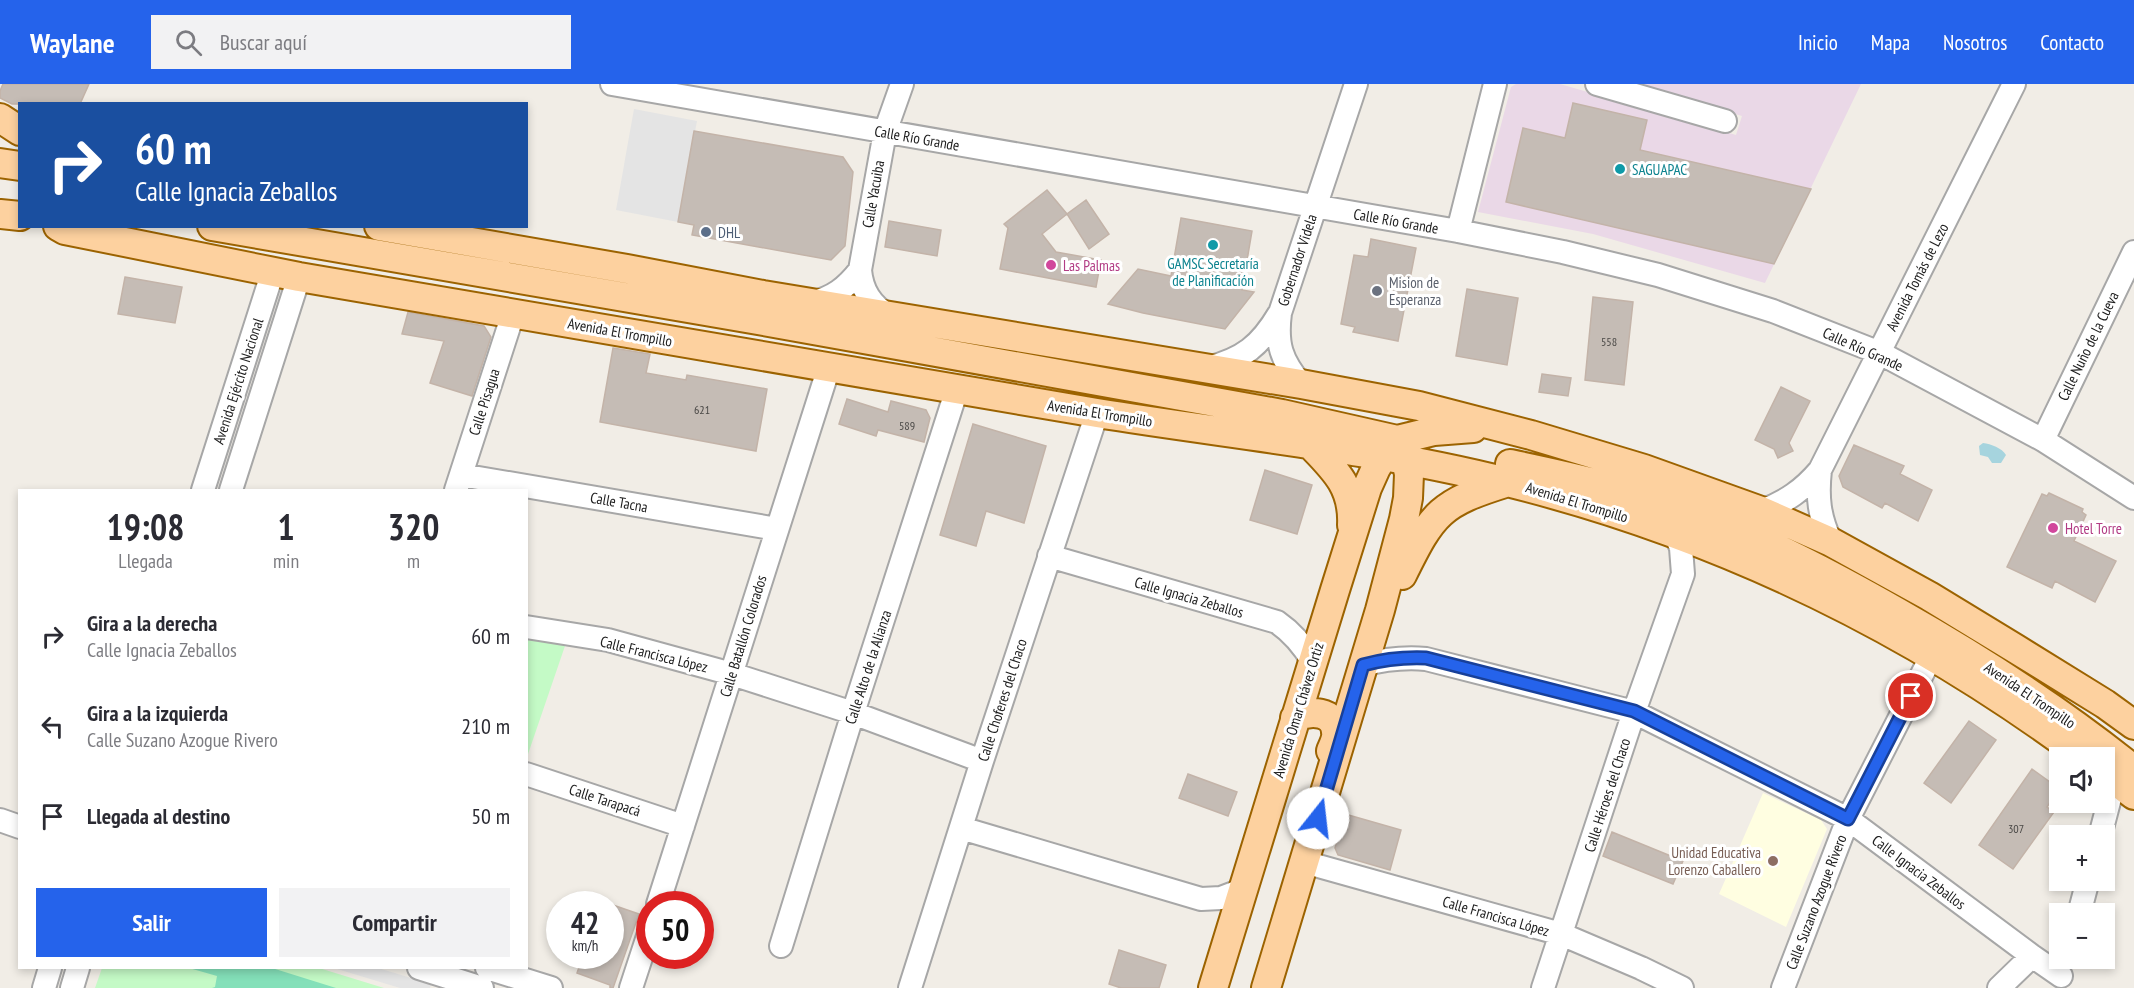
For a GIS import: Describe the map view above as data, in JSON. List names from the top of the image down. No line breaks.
{"streets":{"main road":["Avenida El Trompillo","Avenida Omar Chávez Ortiz"],"street":["Calle Río Grande","Calle Yacuiba","Gobernador Videla","Avenida Tomás de Lezo","Calle Nuño de la Cueva","Avenida Ejército Nacional","Calle Pisagua","Calle Tacna","Calle Ignacia Zeballos","Calle Batallón Colorados","Calle Francisca López","Calle Alto de la Alianza","Calle Choferes del Chaco","Calle Héroes del Chaco","Calle Tarapacá","Calle Suzano Azogue Rivero"]},"crossings":[["Calle Río Grande","Calle Yacuiba"],["Calle Río Grande","Gobernador Videla"],["Calle Río Grande","Avenida Tomás de Lezo"],["Calle Río Grande","Calle Nuño de la Cueva"],["Calle Yacuiba","Avenida El Trompillo"],["Gobernador Videla","Avenida El Trompillo"],["Avenida Tomás de Lezo","Avenida El Trompillo"],["Avenida El Trompillo","Avenida Ejército Nacional"],["Avenida El Trompillo","Calle Pisagua"],["Avenida El Trompillo","Calle Batallón Colorados"],["Avenida El Trompillo","Calle Alto de la Alianza"],["Avenida El Trompillo","Calle Choferes del Chaco"],["Avenida El Trompillo","Avenida Omar Chávez Ortiz"],["Avenida El Trompillo","Calle Héroes del Chaco"],["Avenida El Trompillo","Calle Suzano Azogue Rivero"],["Calle Pisagua","Calle Tacna"],["Calle Tacna","Calle Batallón Colorados"],["Calle Ignacia Zeballos","Calle Choferes del Chaco"],["Calle Ignacia Zeballos","Avenida Omar Chávez Ortiz"],["Calle Ignacia Zeballos","Calle Héroes del Chaco"],["Calle Ignacia Zeballos","Calle Suzano Azogue Rivero"],["Calle Batallón Colorados","Calle Francisca López"],["Calle Batallón Colorados","Calle Tarapacá"],["Calle Francisca López","Calle Alto de la Alianza"],["Calle Francisca López","Calle Choferes del Chaco"],["Calle Francisca López","Calle Héroes del Chaco"]],"places":["SAGUAPAC","DHL","GAMSC Secretaría de Planificación","Las Palmas","Mision de Esperanza","Hotel Torre","Unidad Educativa Lorenzo Caballero"],"house_numbers":["558","621","589","307"],"page":{"header":"Waylane","search":"Buscar aquí","nav":["Inicio","Mapa","Nosotros","Contacto"],"turn":["60 m","Calle Ignacia Zeballos"],"eta":["19:08","Llegada","1","min","320","m"],"list":[{"name":"Gira a la derecha","note":"Calle Ignacia Zeballos","value":"60 m"},{"name":"Gira a la izquierda","note":"Calle Suzano Azogue Rivero","value":"210 m"},{"name":"Llegada al destino","value":"50 m"}],"map_buttons":["+","−"],"buttons":["Salir","Compartir"],"speed":"42 km/h","limit":"50"}}
